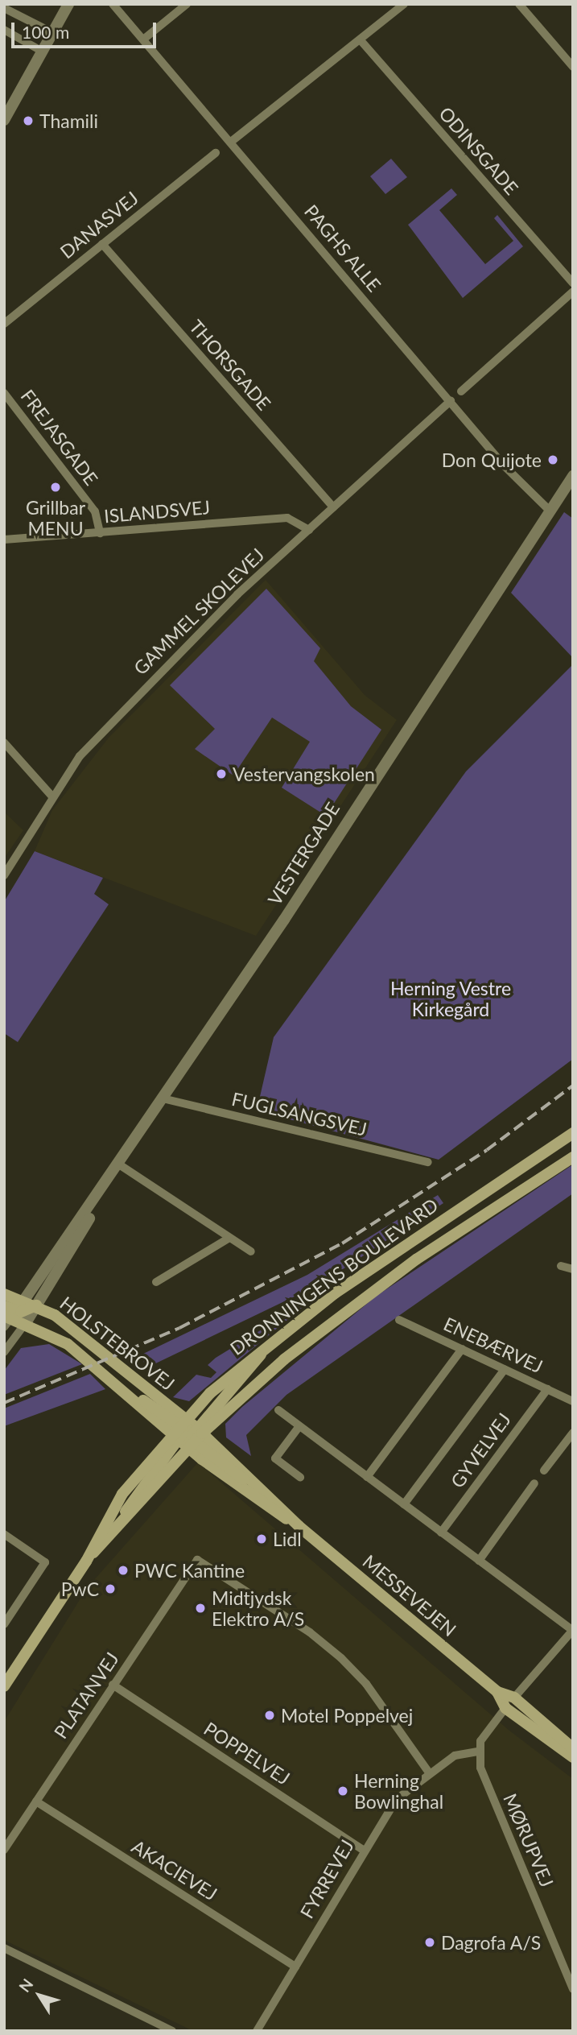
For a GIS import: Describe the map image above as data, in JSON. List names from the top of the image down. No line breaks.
{"streets":{"main road":["DRONNINGENS BOULEVARD","HOLSTEBROVEJ","MESSEVEJEN"],"street":["ODINSGADE","DANASVEJ","PAGHS ALLE","THORSGADE","FREJASGADE","ISLANDSVEJ","GAMMEL SKOLEVEJ","VESTERGADE","FUGLSANGSVEJ","ENEBÆRVEJ","GYVELVEJ","PLATANVEJ","POPPELVEJ","MØRUPVEJ","AKACIEVEJ","FYRREVEJ"]},"crossings":[["DANASVEJ","THORSGADE"],["PAGHS ALLE","GAMMEL SKOLEVEJ"],["PAGHS ALLE","VESTERGADE"],["THORSGADE","GAMMEL SKOLEVEJ"],["FREJASGADE","ISLANDSVEJ"],["ISLANDSVEJ","GAMMEL SKOLEVEJ"],["VESTERGADE","FUGLSANGSVEJ"],["VESTERGADE","HOLSTEBROVEJ"],["DRONNINGENS BOULEVARD","HOLSTEBROVEJ"],["DRONNINGENS BOULEVARD","MESSEVEJEN"],["HOLSTEBROVEJ","MESSEVEJEN"],["ENEBÆRVEJ","GYVELVEJ"],["PLATANVEJ","POPPELVEJ"],["PLATANVEJ","AKACIEVEJ"],["PLATANVEJ","FYRREVEJ"],["POPPELVEJ","FYRREVEJ"],["MØRUPVEJ","FYRREVEJ"],["AKACIEVEJ","FYRREVEJ"]],"parks":["Herning Vestre Kirkegård"],"places":["Thamili","Don Quijote","Grillbar MENU","Vestervangskolen","Lidl","PWC Kantine","PwC","Midtjydsk Elektro A/S","Motel Poppelvej","Herning Bowlinghal","Dagrofa A/S"],"scale_bar":"100 m","north":"top left"}
